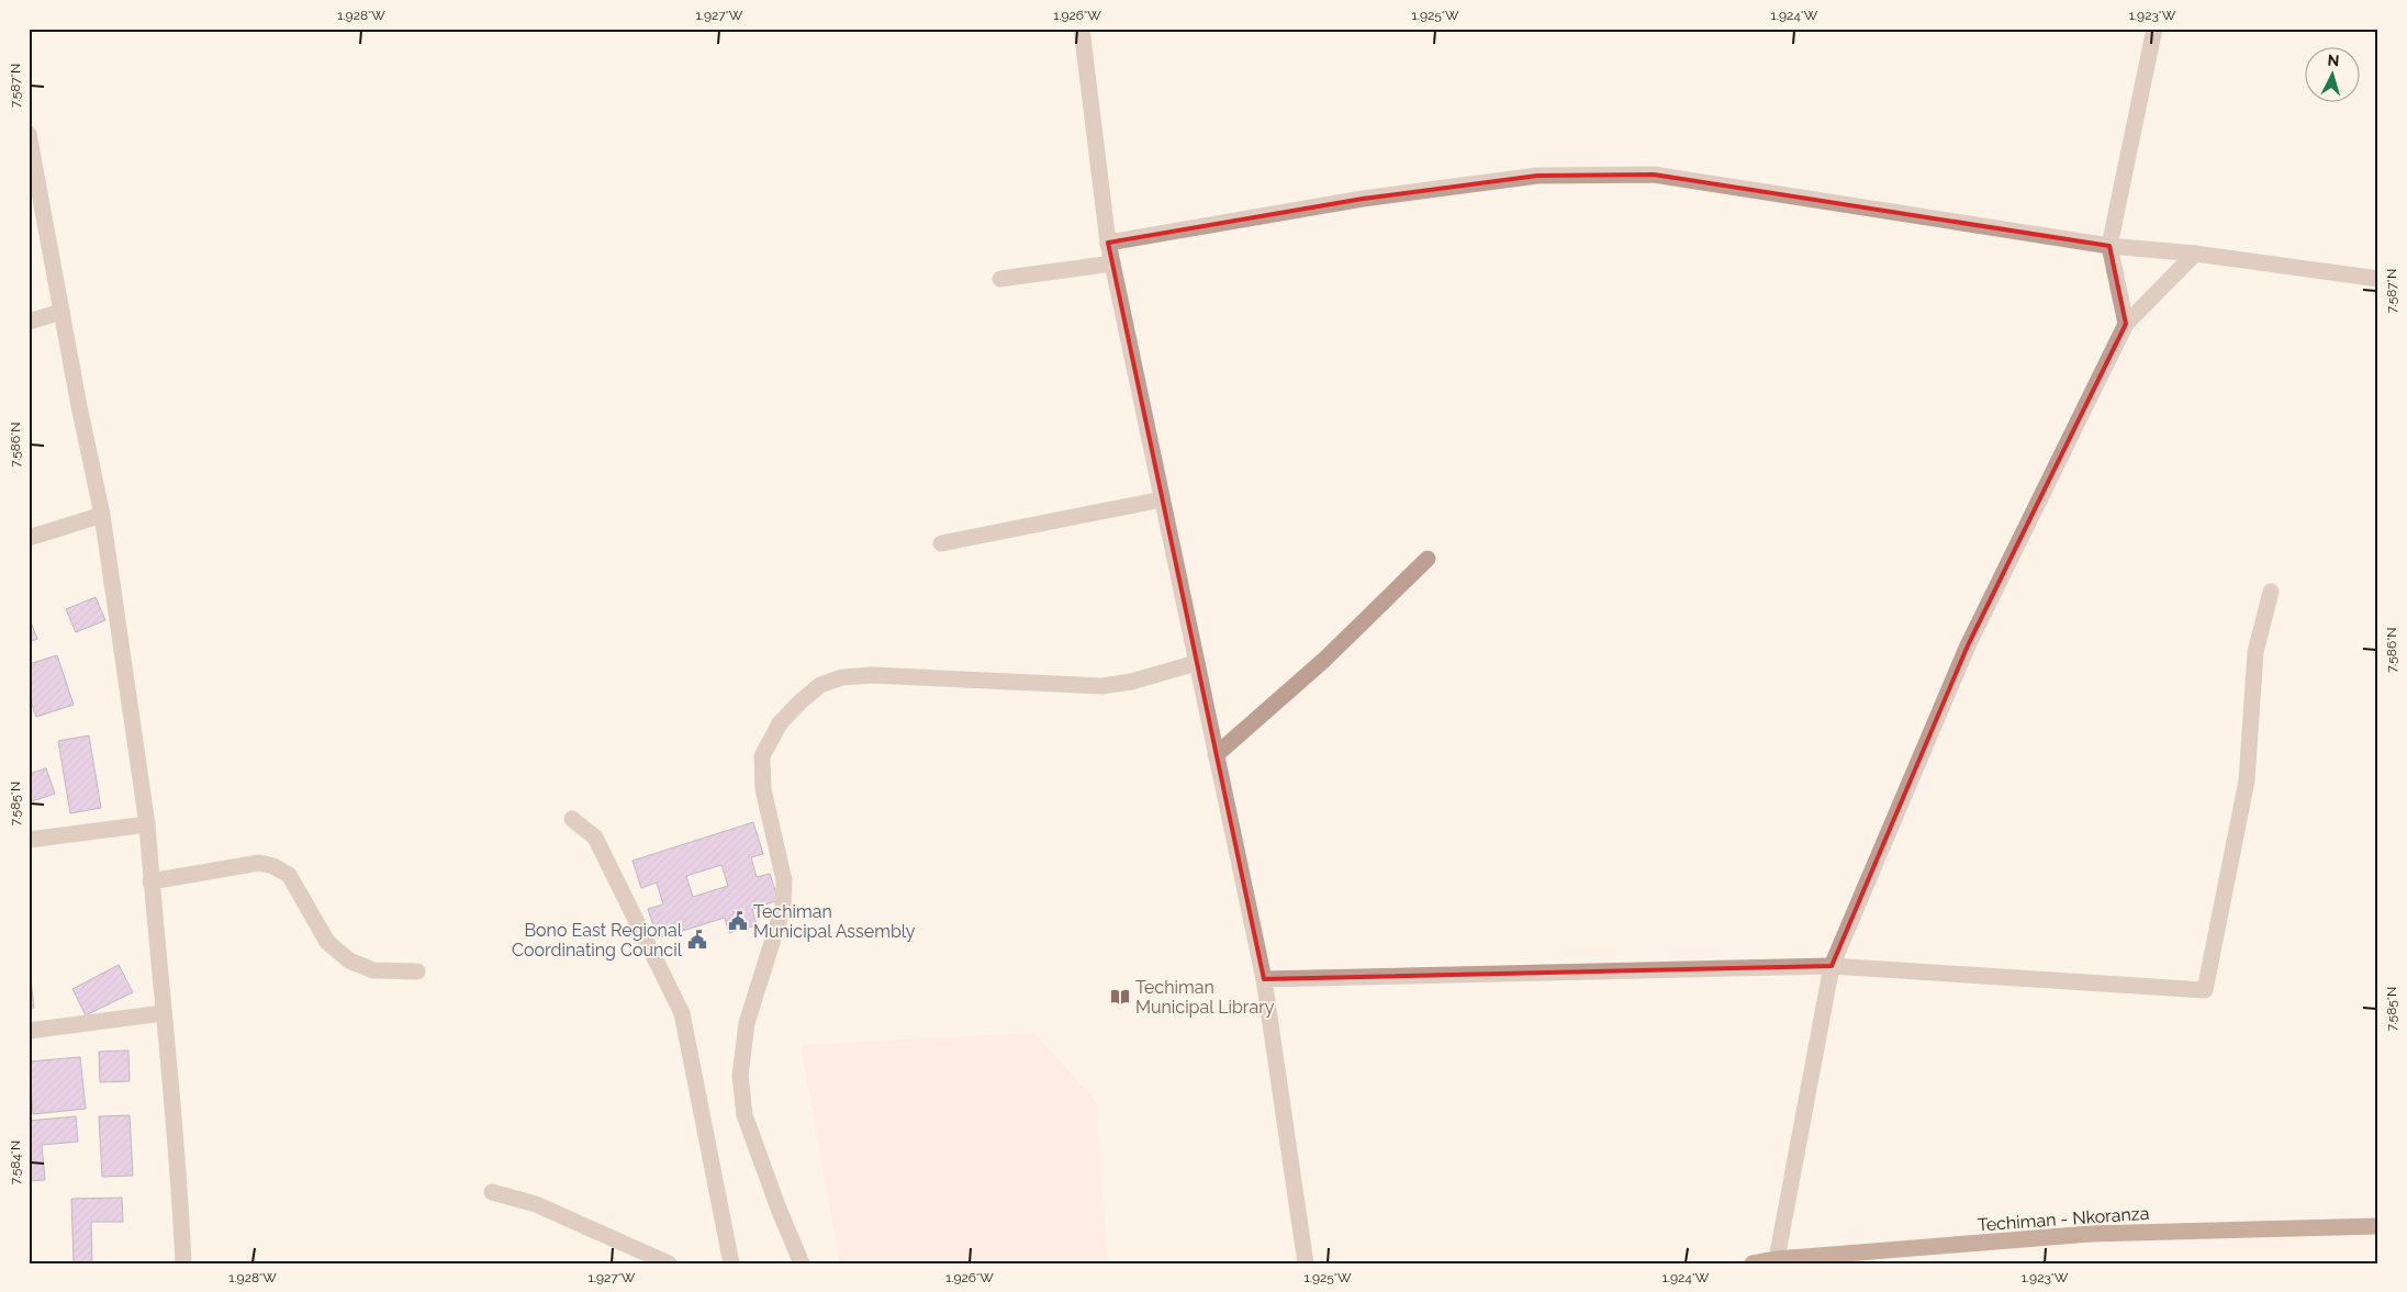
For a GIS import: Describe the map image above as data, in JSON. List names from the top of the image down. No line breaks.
{"streets":{"main road":["Techiman - Nkoranza"]},"places":{"public building":["Techiman Municipal Assembly","Bono East Regional Coordinating Council"],"library":["Techiman Municipal Library"]},"north":"top","coordinates":["1.928°W","1.927°W","1.926°W","1.925°W","1.924°W","1.923°W","7.587°N","7.586°N","7.585°N","7.584°N"]}
